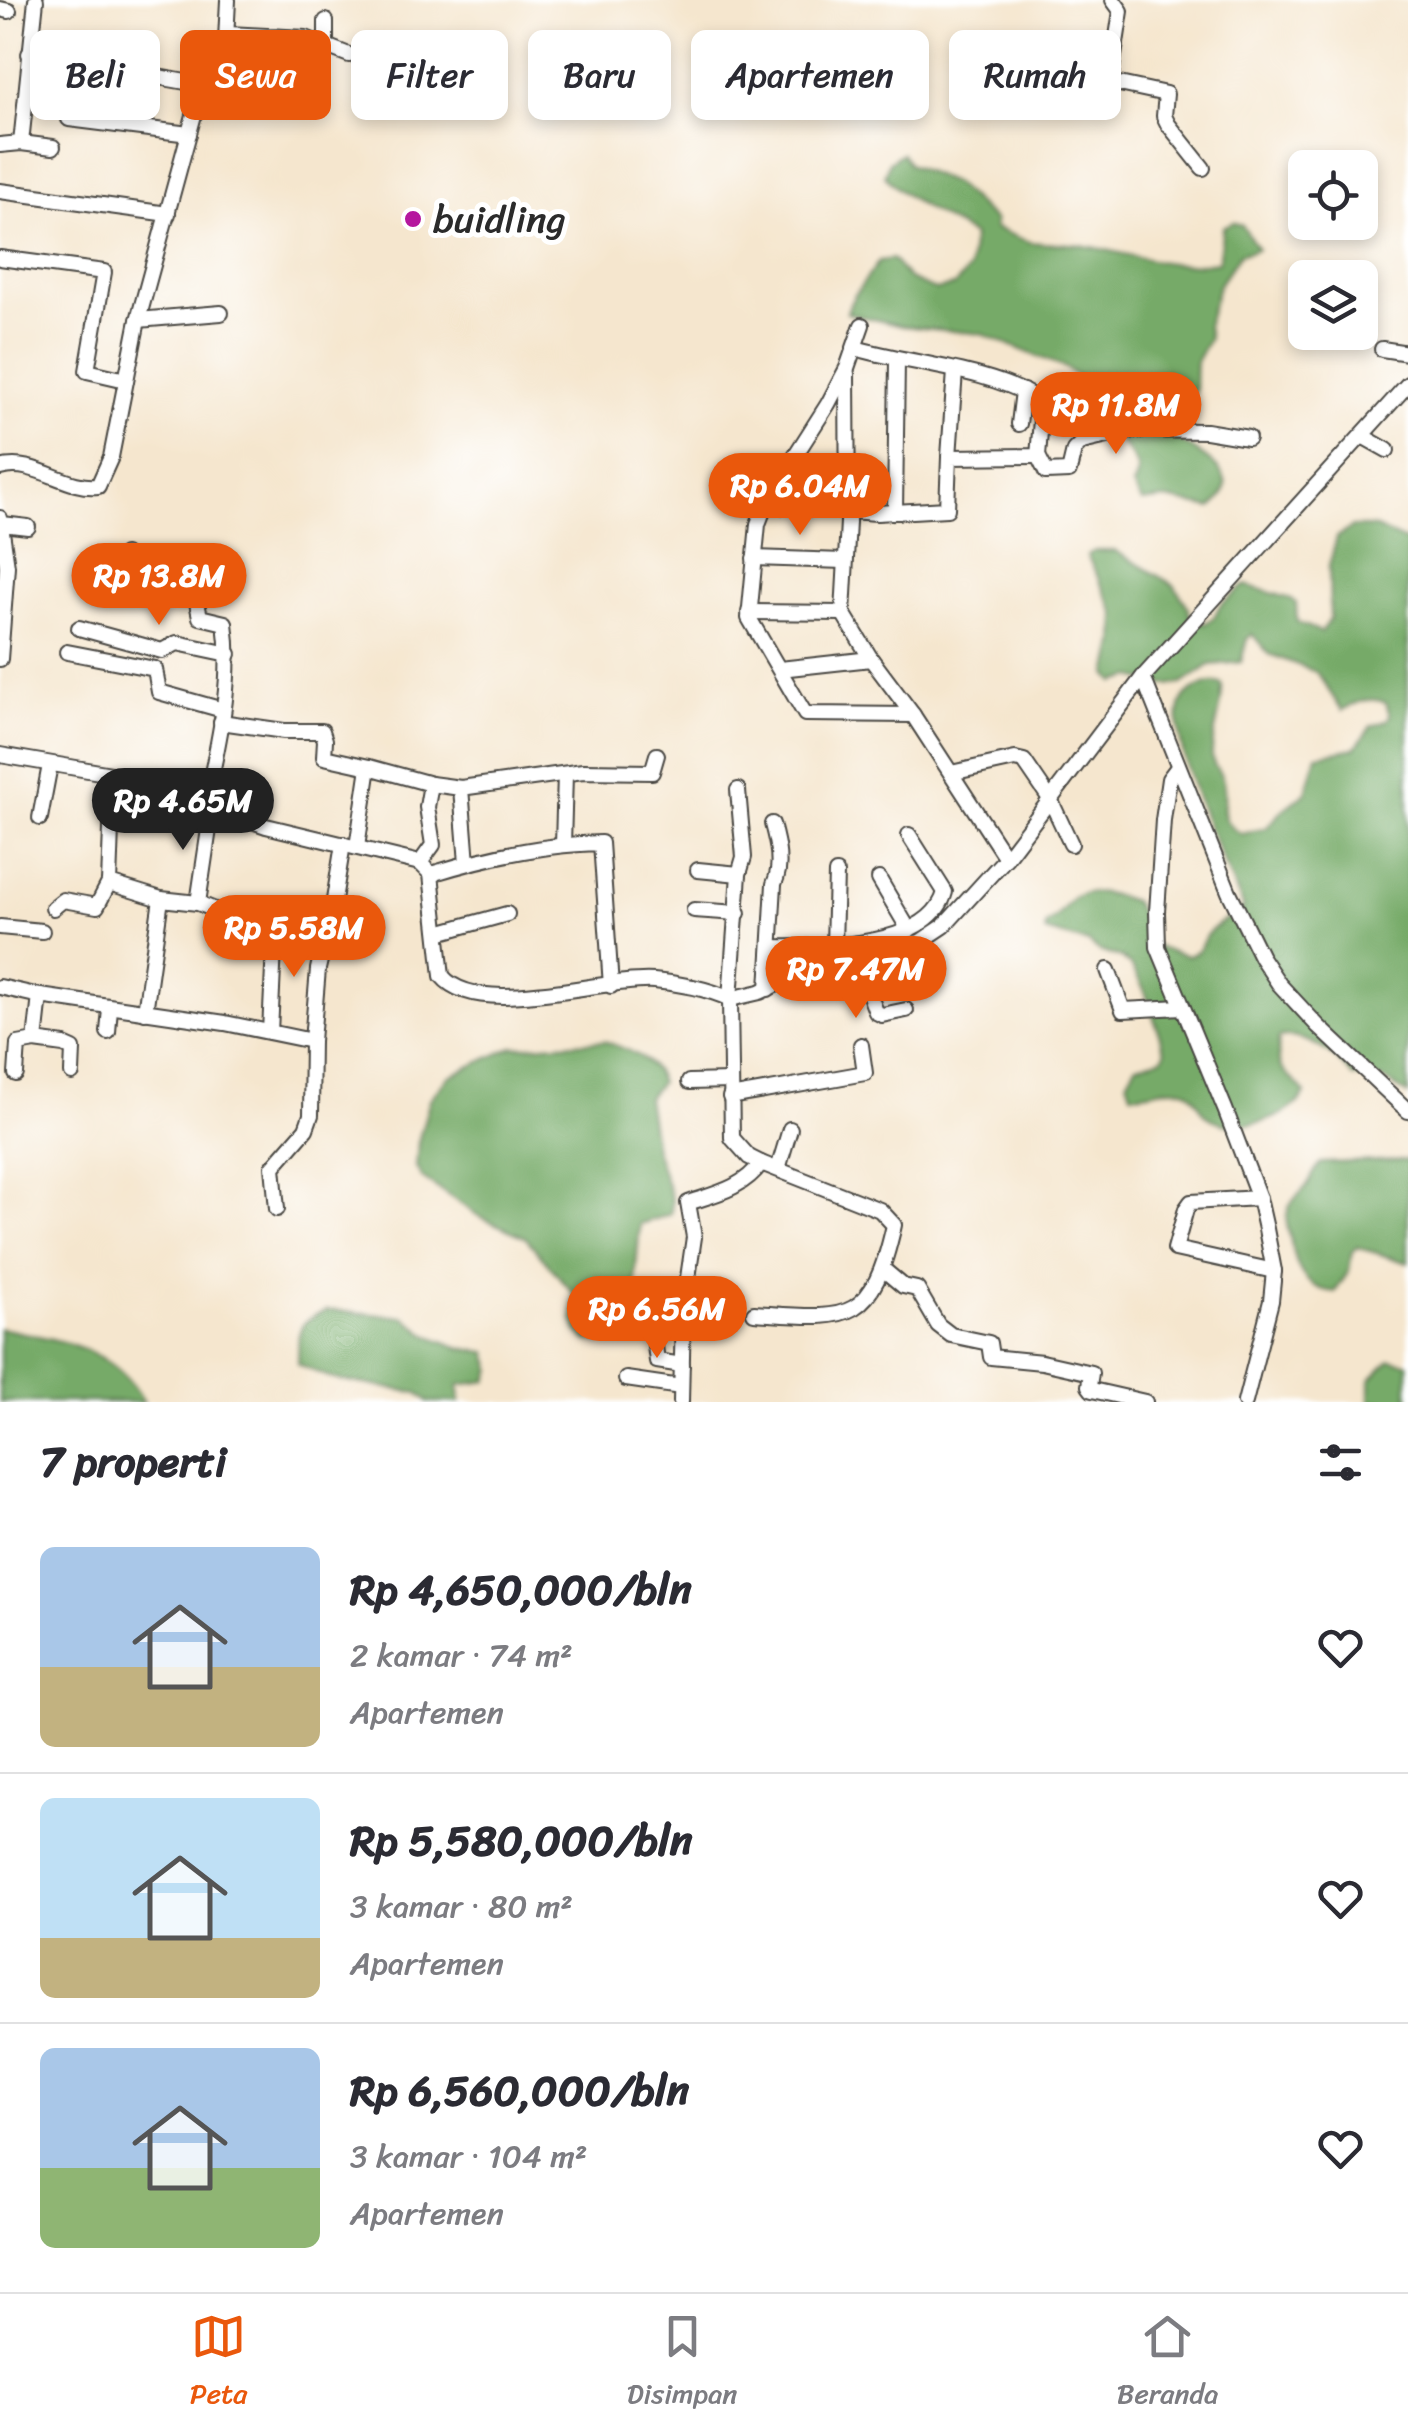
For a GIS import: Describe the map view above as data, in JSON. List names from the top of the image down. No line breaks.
{"places":["buidling"],"page":{"chip":["Beli","Sewa","Filter","Baru","Apartemen","Rumah"],"price":["Rp 11.8M","Rp 6.04M","Rp 13.8M","Rp 4.65M","Rp 5.58M","Rp 7.47M","Rp 6.56M"],"heading":"7 properti","list":[{"name":"Rp 4,650,000/bln","note":"2 kamar · 74 m² · Apartemen"},{"name":"Rp 5,580,000/bln","note":"3 kamar · 80 m² · Apartemen"},{"name":"Rp 6,560,000/bln","note":"3 kamar · 104 m² · Apartemen"}],"tabs":["Peta","Disimpan","Beranda"]}}
